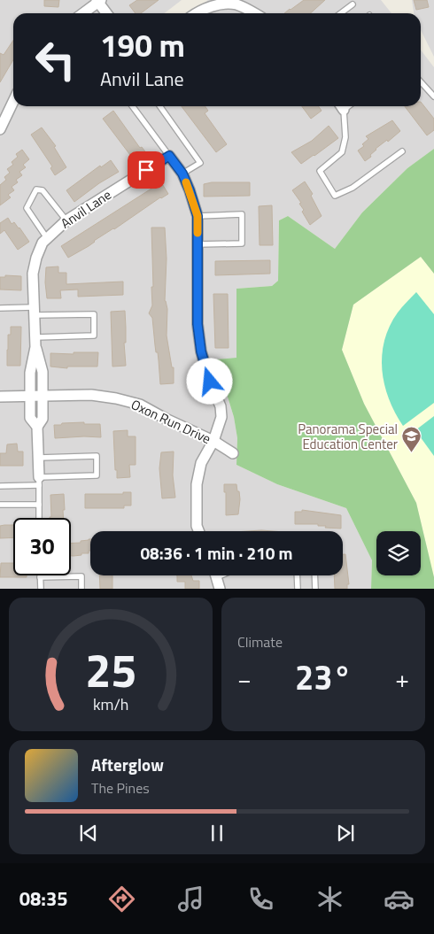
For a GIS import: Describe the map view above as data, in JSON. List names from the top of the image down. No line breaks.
{"streets":{"street":["Anvil Lane","Oxon Run Drive"]},"crossings":[["Anvil Lane","Oxon Run Drive"]],"places":{"school or university":["Panorama Special Education Center"]},"page":{"turn":["190 m","Anvil Lane"],"limit":"30","trip":"08:36 · 1 min · 210 m","tile":"Climate","heat":["−","23°","+"],"song":["Afterglow","The Pines"],"tabs":"08:35","gauge":["25","km/h"]}}
